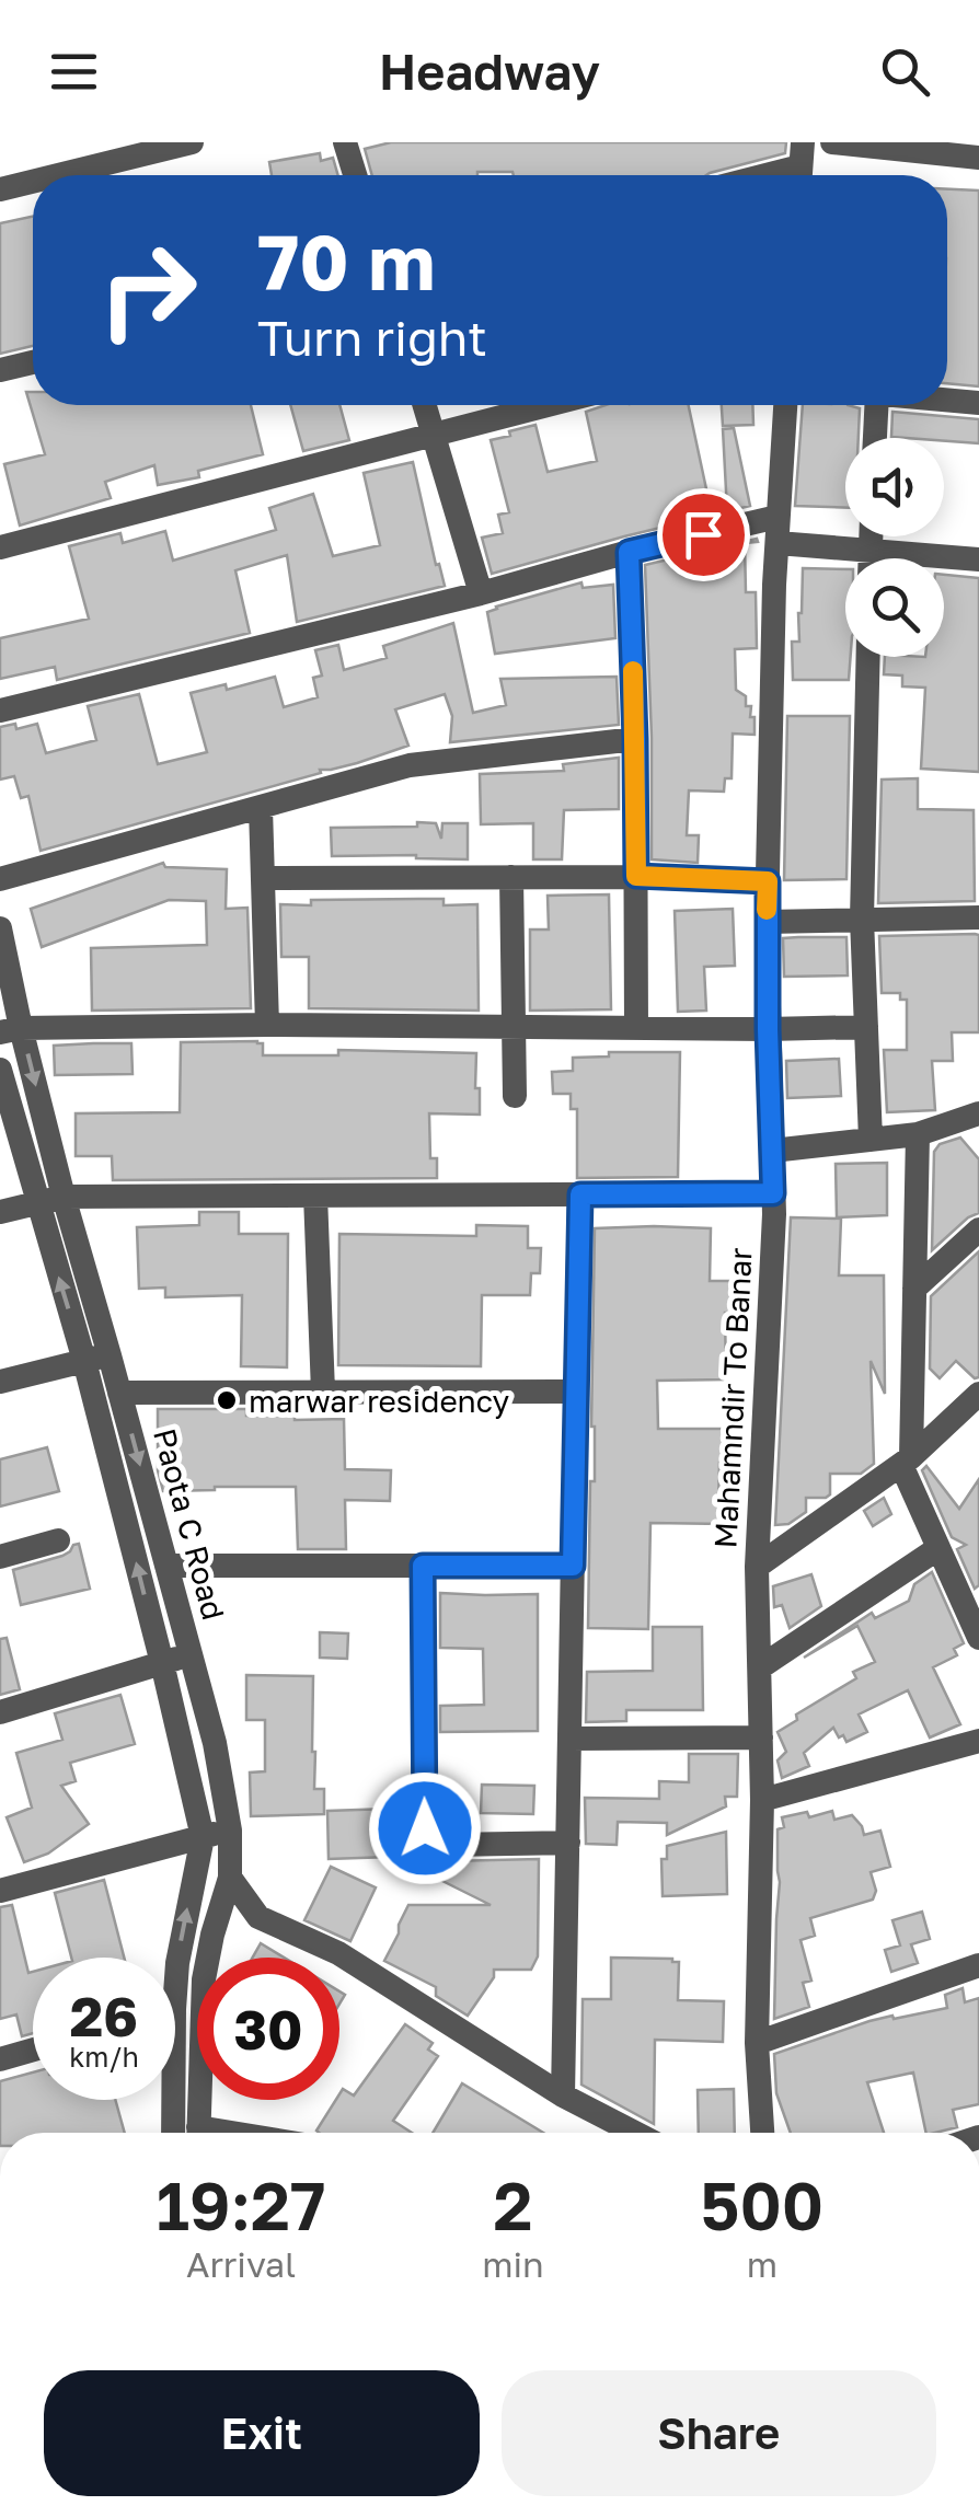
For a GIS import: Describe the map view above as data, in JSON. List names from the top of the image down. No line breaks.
{"streets":{"street":["Mahamndir To Banar","Paota C Road"]},"places":["marwar residency"],"page":{"header":"Headway","turn":["70 m","Turn right"],"speed":"26 km/h","limit":"30","eta":["19:27","Arrival","2","min","500","m"],"buttons":["Exit","Share"]}}
